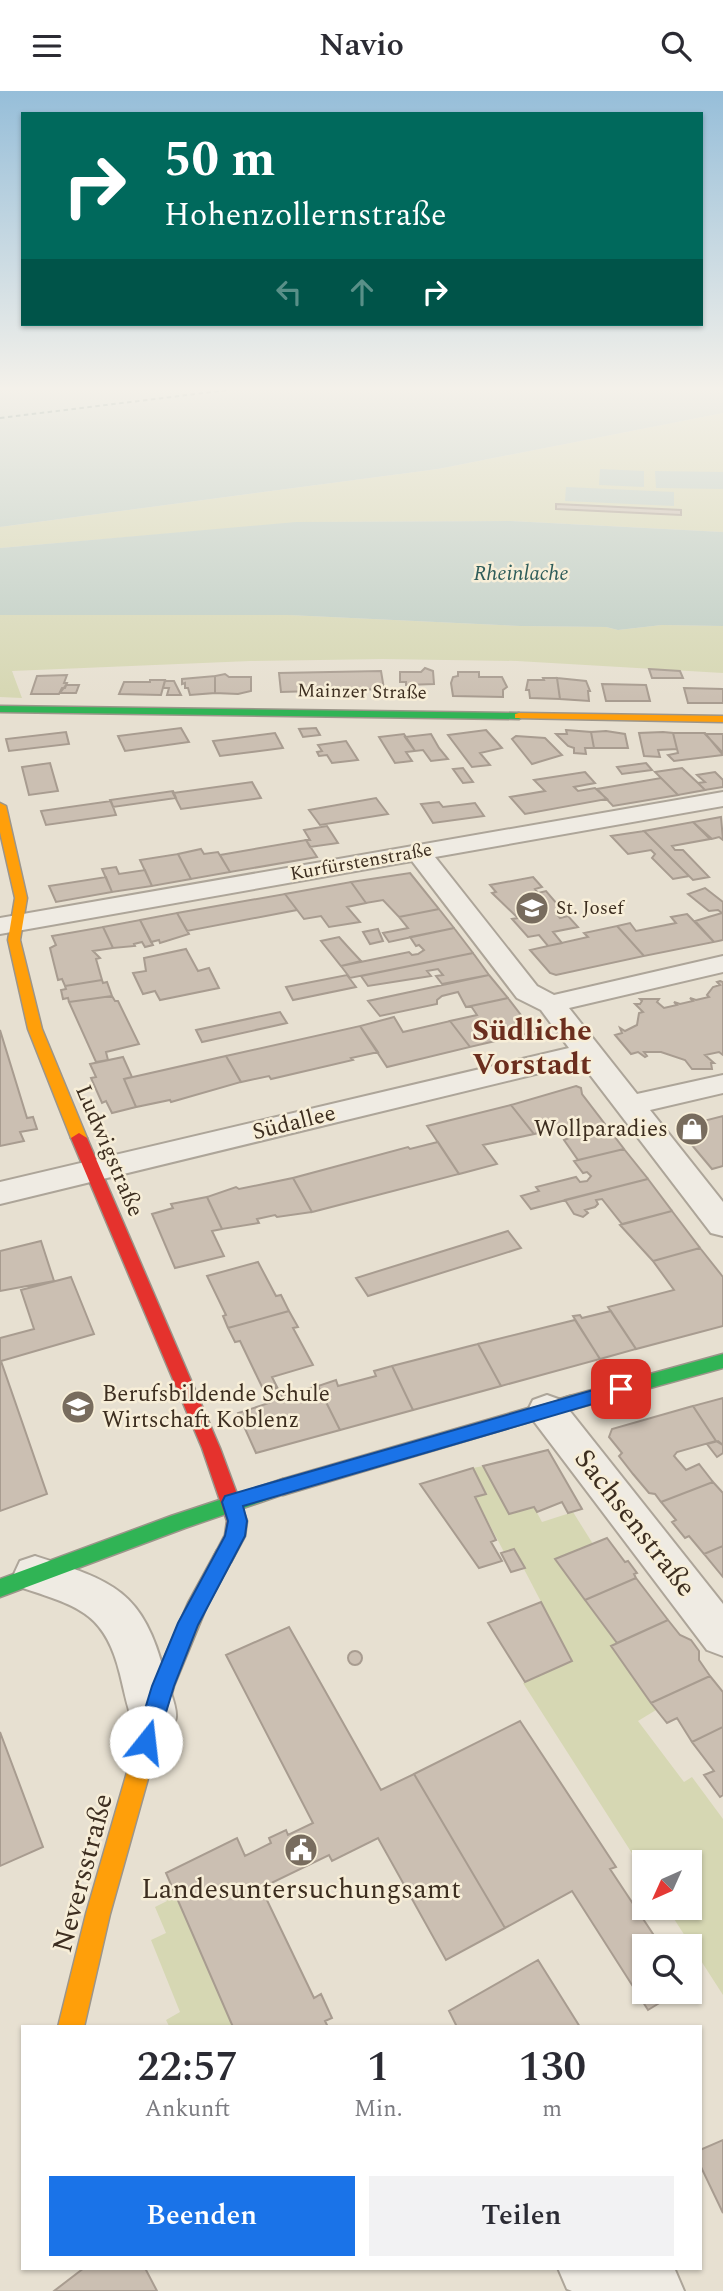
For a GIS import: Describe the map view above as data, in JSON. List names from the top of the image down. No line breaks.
{"streets":{"street":["Mainzer Straße","Kurfürstenstraße","Südallee","Ludwigstraße","Sachsenstraße","Neversstraße"]},"crossings":[["Kurfürstenstraße","Ludwigstraße"],["Südallee","Ludwigstraße"],["Ludwigstraße","Neversstraße"]],"districts":["Südliche Vorstadt"],"water":["Rheinlache"],"places":{"school or university":["St. Josef","Berufsbildende Schule Wirtschaft Koblenz"],"shop":["Wollparadies"],"public building":["Landesuntersuchungsamt"]},"north":"bottom left","page":{"header":"Navio","turn":["50 m","Hohenzollernstraße"],"eta":["22:57","Ankunft","1","Min.","130","m"],"buttons":["Beenden","Teilen"]}}
